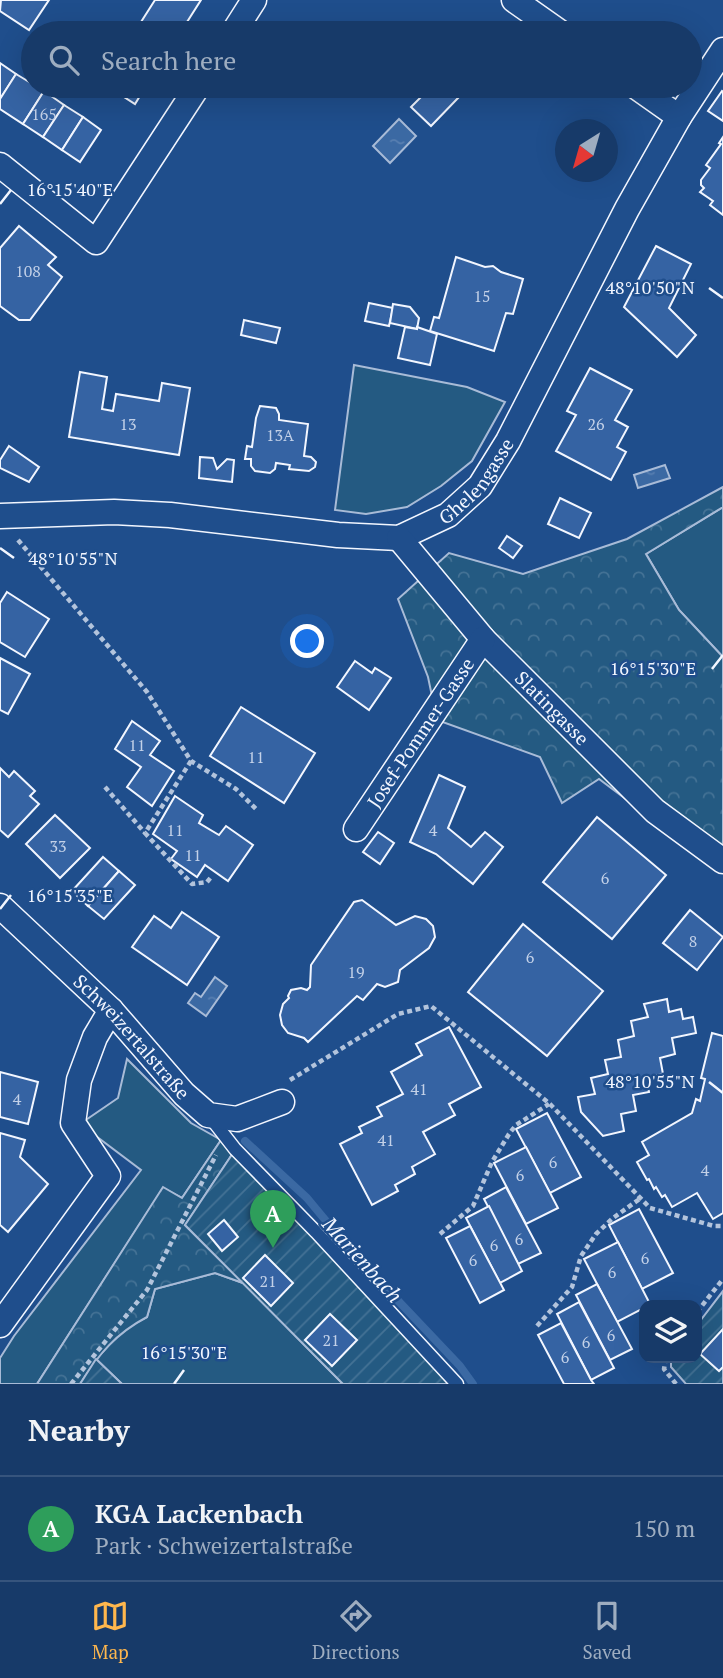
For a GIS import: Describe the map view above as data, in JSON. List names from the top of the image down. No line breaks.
{"streets":{"street":["Ghelengasse","Slatingasse","Josef-Pommer-Gasse","Schweizertalstraße"]},"crossings":[["Ghelengasse","Slatingasse"],["Slatingasse","Josef-Pommer-Gasse"]],"water":["Marienbach"],"house_numbers":["165","108","15","13","26","13A","11","11","11","4","33","11","6","8","6","19","41","4","41","6","4","6","6","6","6","6","6","21","6","21","6","6"],"north":"bottom left","page":{"search":"Search here","pins":"A","heading":"Nearby","list":[{"mark":"A","name":"KGA Lackenbach","note":"Park · Schweizertalstraße","value":"150 m"}],"nav":["Map","Directions","Saved"]},"coordinates":["16°15'40\"E","48°10'50\"N","48°10'55\"N","16°15'30\"E","16°15'35\"E"]}
